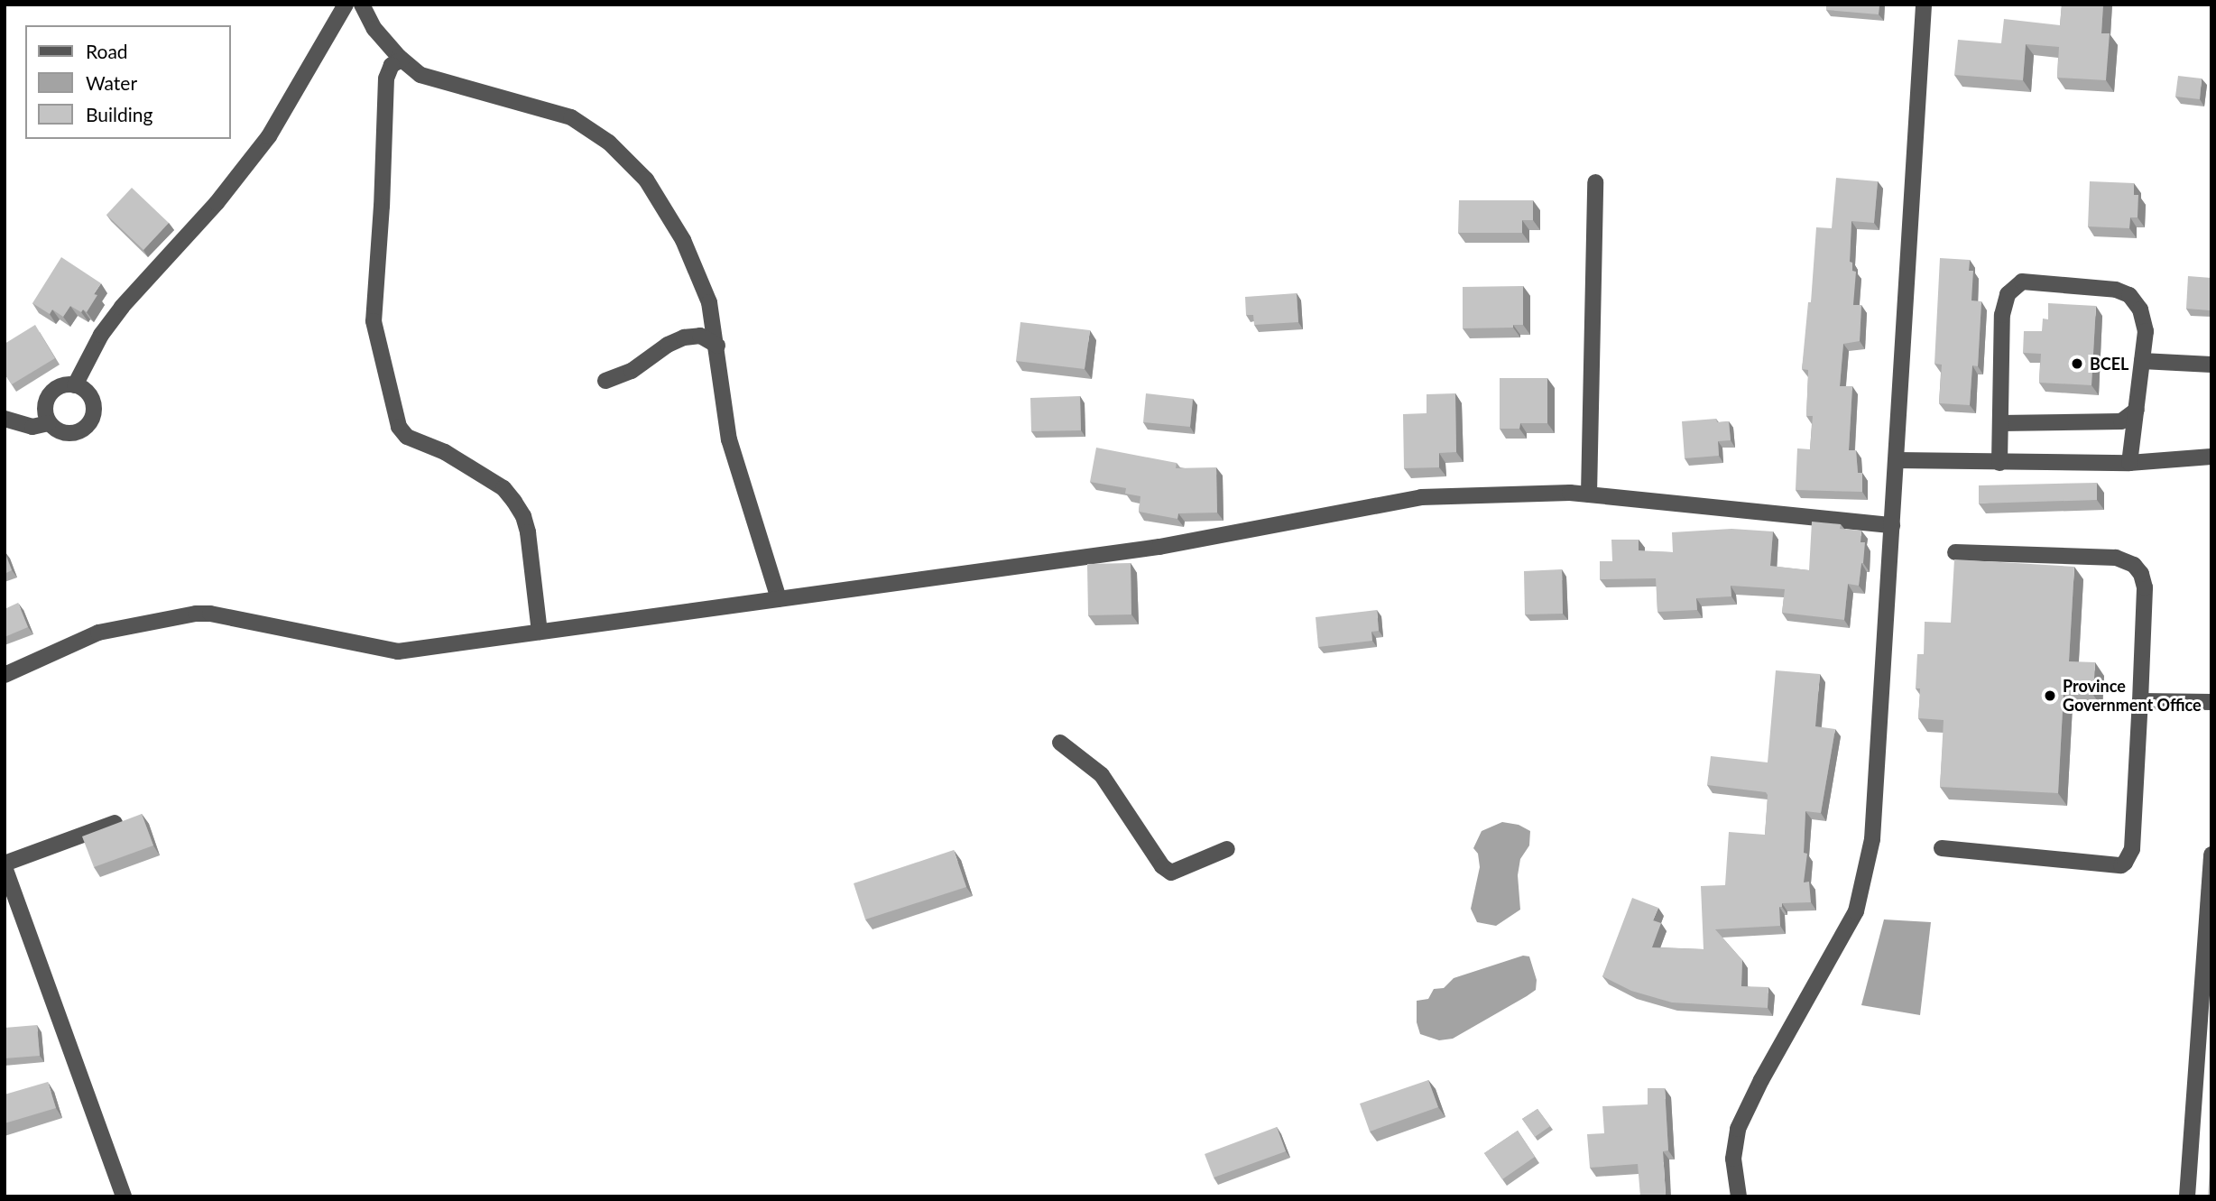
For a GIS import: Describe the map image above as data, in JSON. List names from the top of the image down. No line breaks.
{"places":["BCEL","Province Government Office"],"legend":["Road","Water","Building"]}
